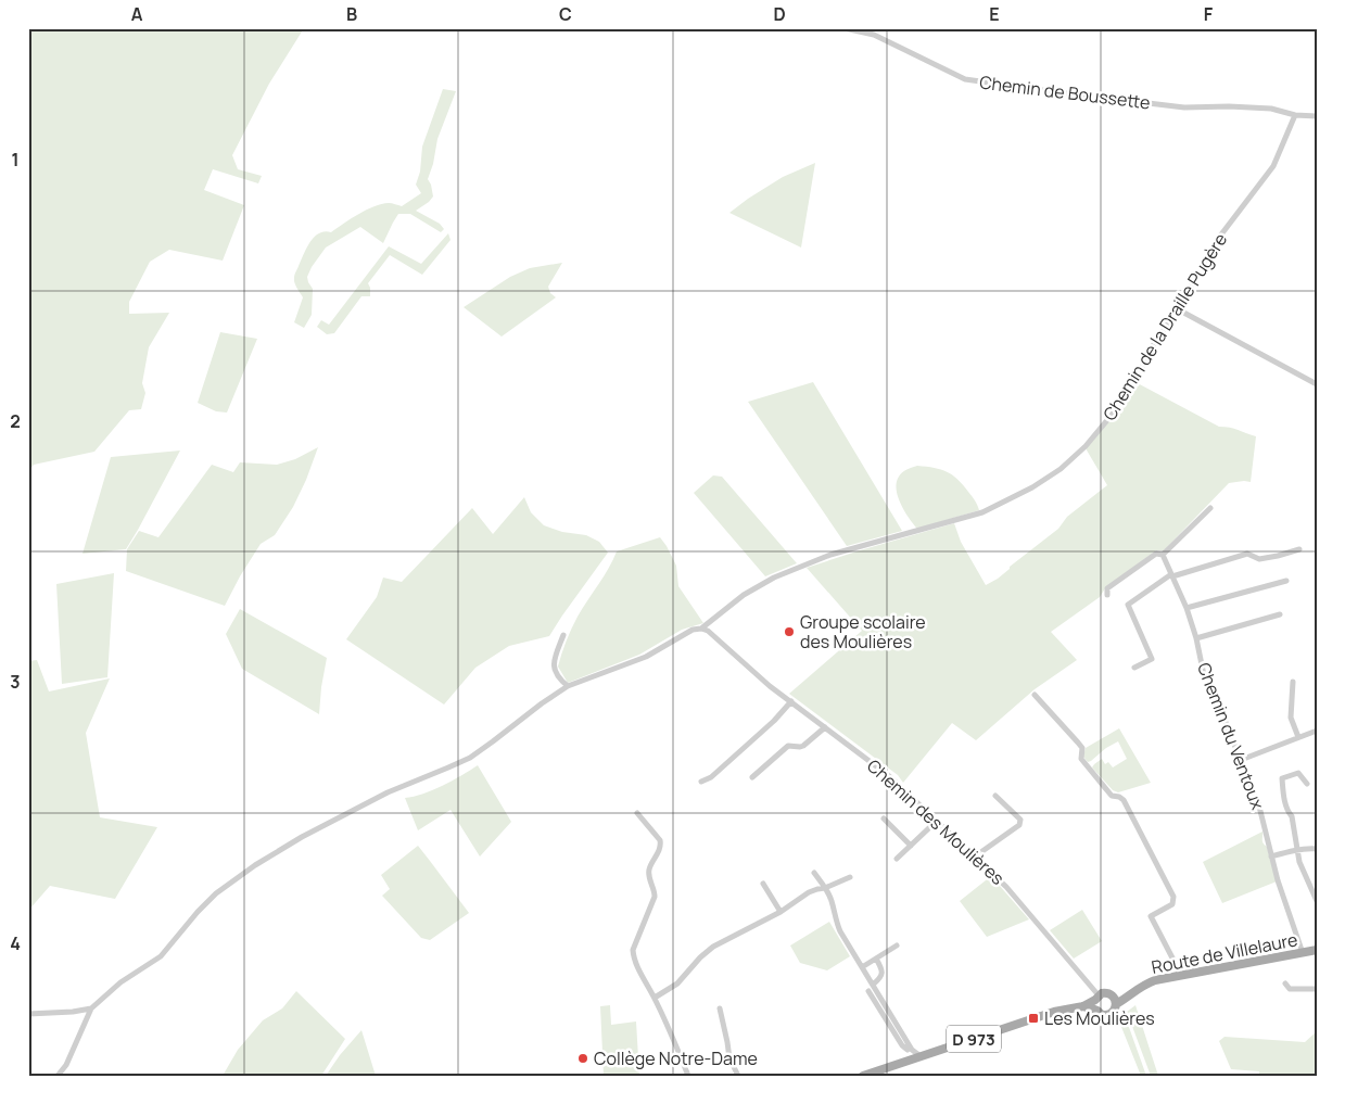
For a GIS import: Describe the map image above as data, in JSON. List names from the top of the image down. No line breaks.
{"streets":{"main road":["Route de Villelaure","D 973"],"street":["Chemin de Boussette","Chemin de la Draille Pugère","Chemin du Ventoux","Chemin des Moulières"]},"crossings":[["Chemin de Boussette","Chemin de la Draille Pugère"],["Chemin de la Draille Pugère","Chemin des Moulières"],["Chemin du Ventoux","Route de Villelaure"],["Chemin des Moulières","Route de Villelaure"],["Chemin des Moulières","D 973"],["Route de Villelaure","D 973"]],"places":{"other":["Groupe scolaire des Moulières","Collège Notre-Dame"],"transit":["Les Moulières"]},"grid":{"columns":["A","B","C","D","E","F"],"rows":["1","2","3","4"]}}
